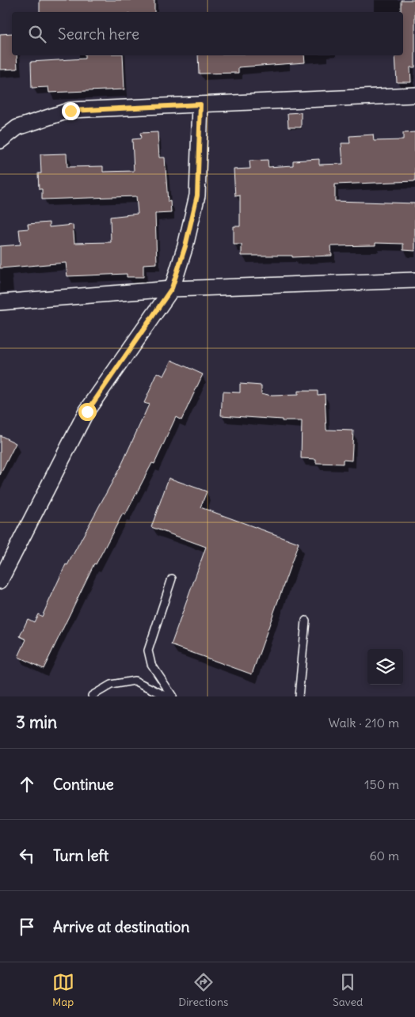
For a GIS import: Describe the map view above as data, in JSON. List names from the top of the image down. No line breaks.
{"page":{"search":"Search here","heading":["3 min","Walk · 210 m"],"list":[["Continue","150 m"],["Turn left","60 m"],"Arrive at destination"],"nav":["Map","Directions","Saved"]}}
